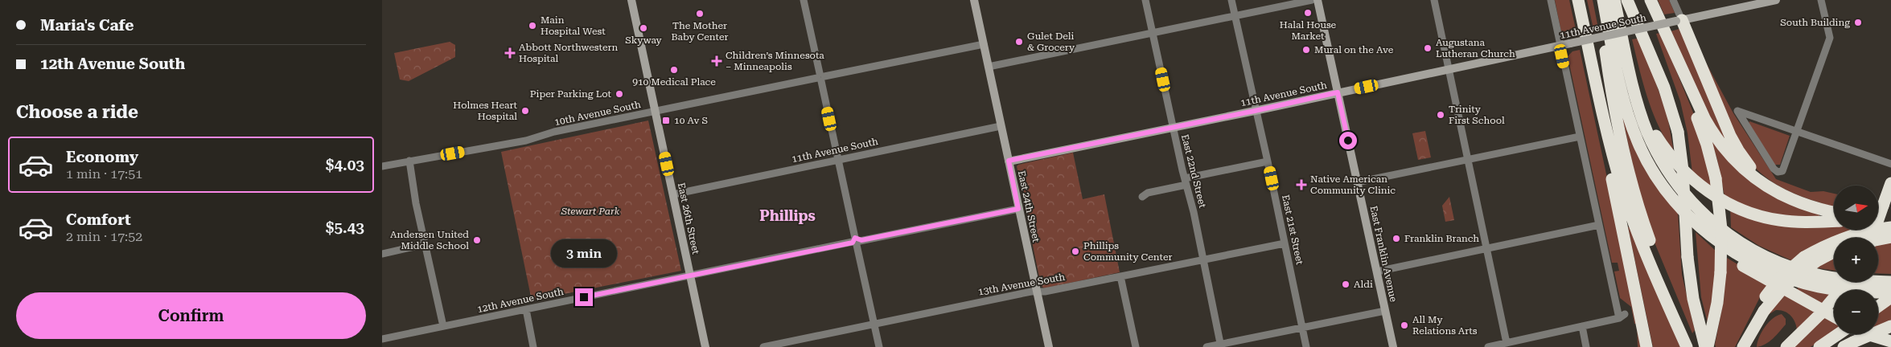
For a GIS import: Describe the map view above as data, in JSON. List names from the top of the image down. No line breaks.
{"streets":{"street":["11th Avenue South","10th Avenue South","East 22nd Street","East 24th Street","East 26th Street","East 21st Street","East Franklin Avenue","13th Avenue South","12th Avenue South"]},"crossings":[["11th Avenue South","East 22nd Street"],["11th Avenue South","East 24th Street"],["11th Avenue South","East 26th Street"],["11th Avenue South","East 21st Street"],["11th Avenue South","East Franklin Avenue"],["10th Avenue South","East 24th Street"],["10th Avenue South","East 26th Street"],["East 22nd Street","13th Avenue South"],["East 24th Street","13th Avenue South"],["East 24th Street","12th Avenue South"],["East 26th Street","12th Avenue South"],["East 21st Street","13th Avenue South"]],"districts":["Phillips"],"parks":["Stewart Park"],"places":{"other":["Halal House Market","The Mother Baby Center","South Building","Main Hospital West","Skyway","Gulet Deli & Grocery","Augustana Lutheran Church","Mural on the Ave","910 Medical Place","Piper Parking Lot","Holmes Heart Hospital","Trinity First School","Franklin Branch","Andersen United Middle School","Phillips Community Center","Aldi","All My Relations Arts"],"health":["Abbott Northwestern Hospital","Children’s Minnesota – Minneapolis","Native American Community Clinic"],"transit":["10 Av S"]},"north":"right","page":{"banner":["Maria's Cafe","12th Avenue South"],"heading":"Choose a ride","list":[{"name":"Economy","note":"1 min · 17:51","value":"$4.03"},{"name":"Comfort","note":"2 min · 17:52","value":"$5.43"}],"map_buttons":["+","−"],"bubble":"3 min","buttons":"Confirm"}}
